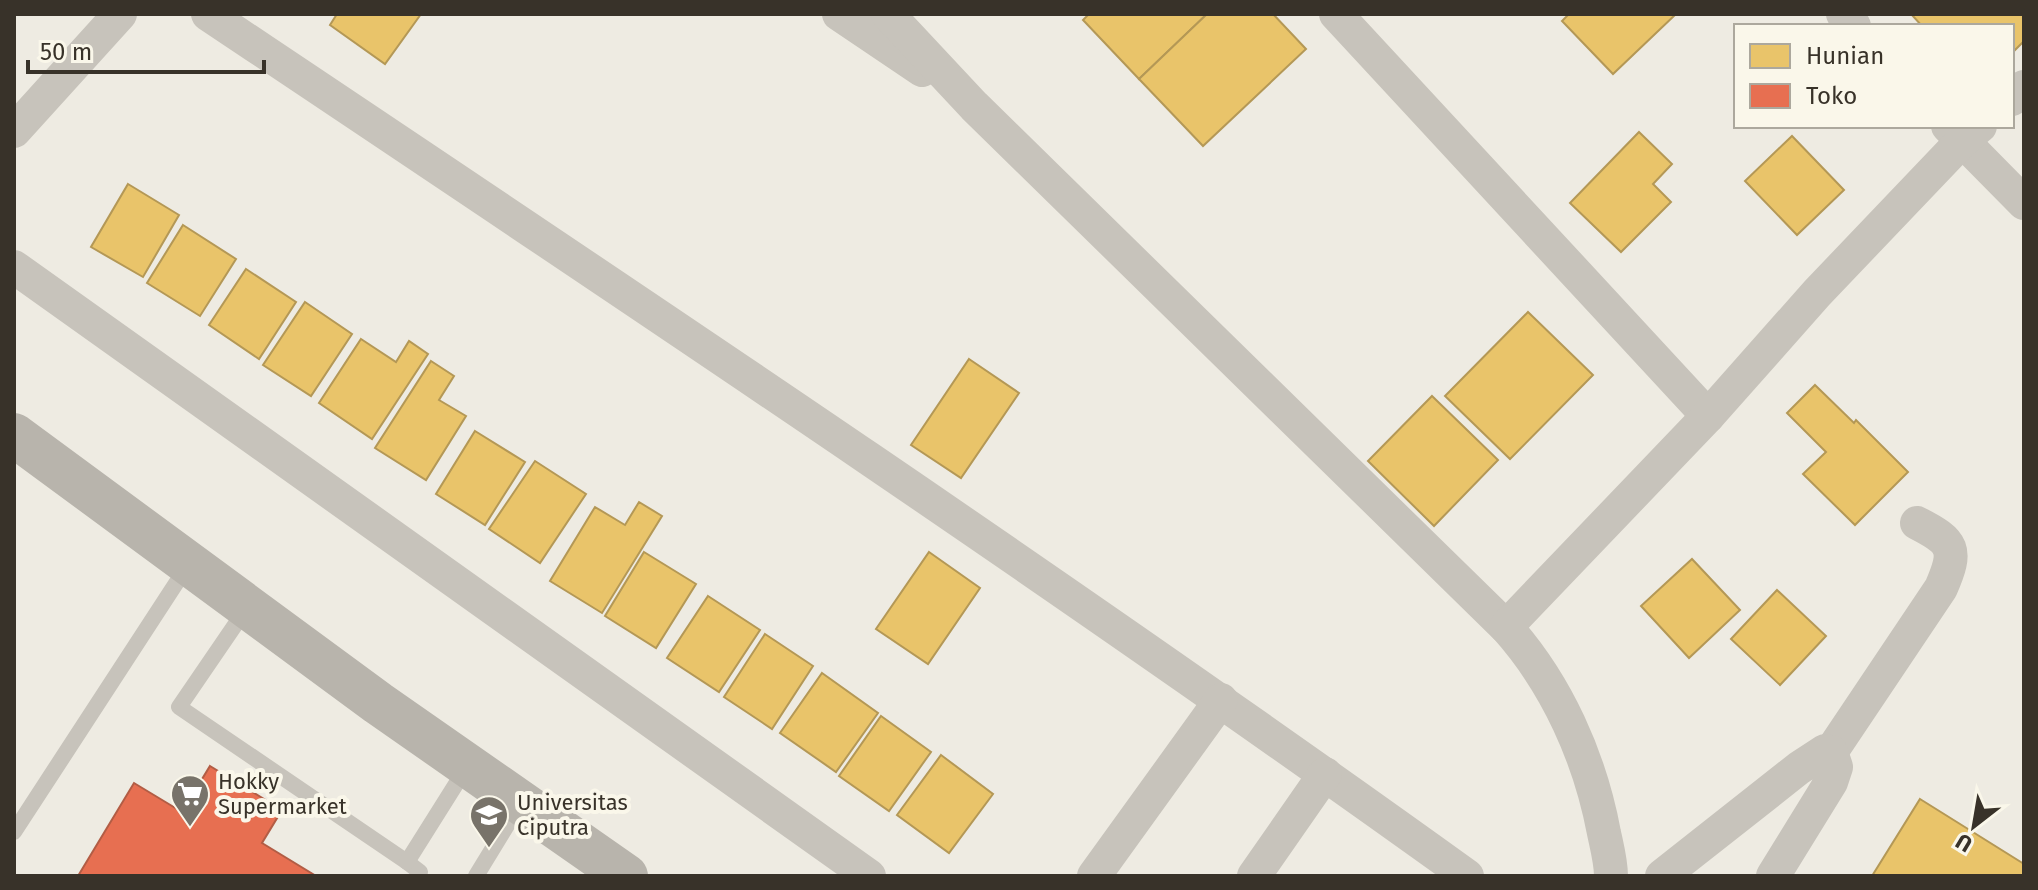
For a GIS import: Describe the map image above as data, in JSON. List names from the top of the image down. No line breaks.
{"places":{"supermarket":["Hokky Supermarket"],"school or university":["Universitas Ciputra"]},"legend":["Hunian","Toko"],"scale_bar":"50 m","north":"bottom left"}
